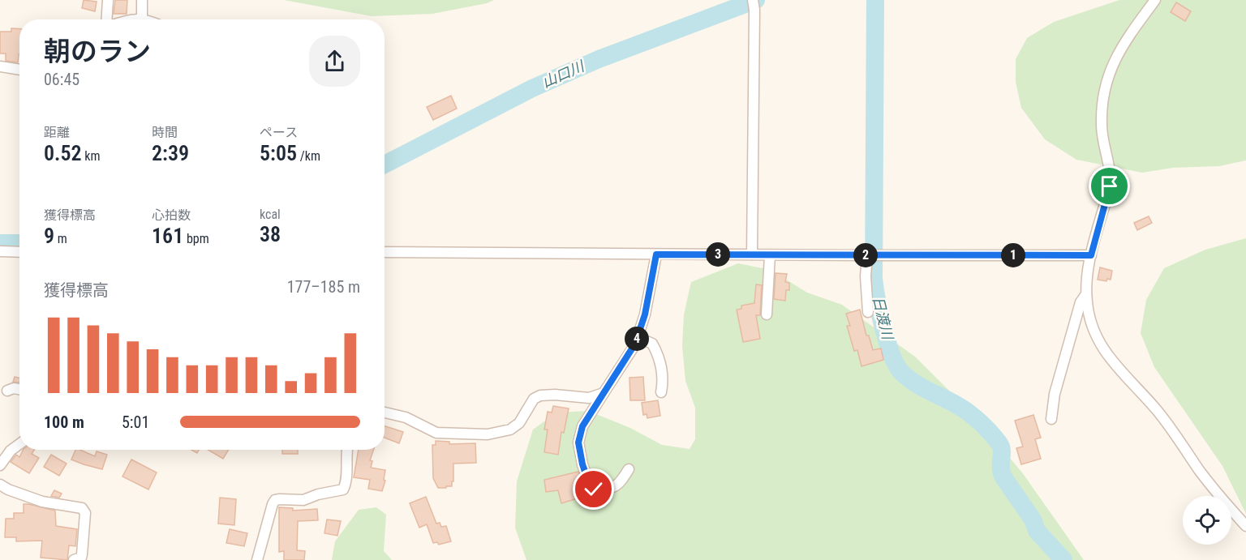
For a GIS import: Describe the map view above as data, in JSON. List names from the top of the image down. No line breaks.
{"water":["山口川","日渡川"],"page":{"heading":["朝のラン","06:45"],"stats":[["距離","0.52 km"],["時間","2:39"],["ペース","5:05 /km"],["獲得標高","9 m"],["心拍数","161 bpm"],["kcal","38"]],"pins":["3","1","2","4"],"chart":["獲得標高","177–185 m"],"list":[{"name":"100 m","note":"5:01"}]}}
